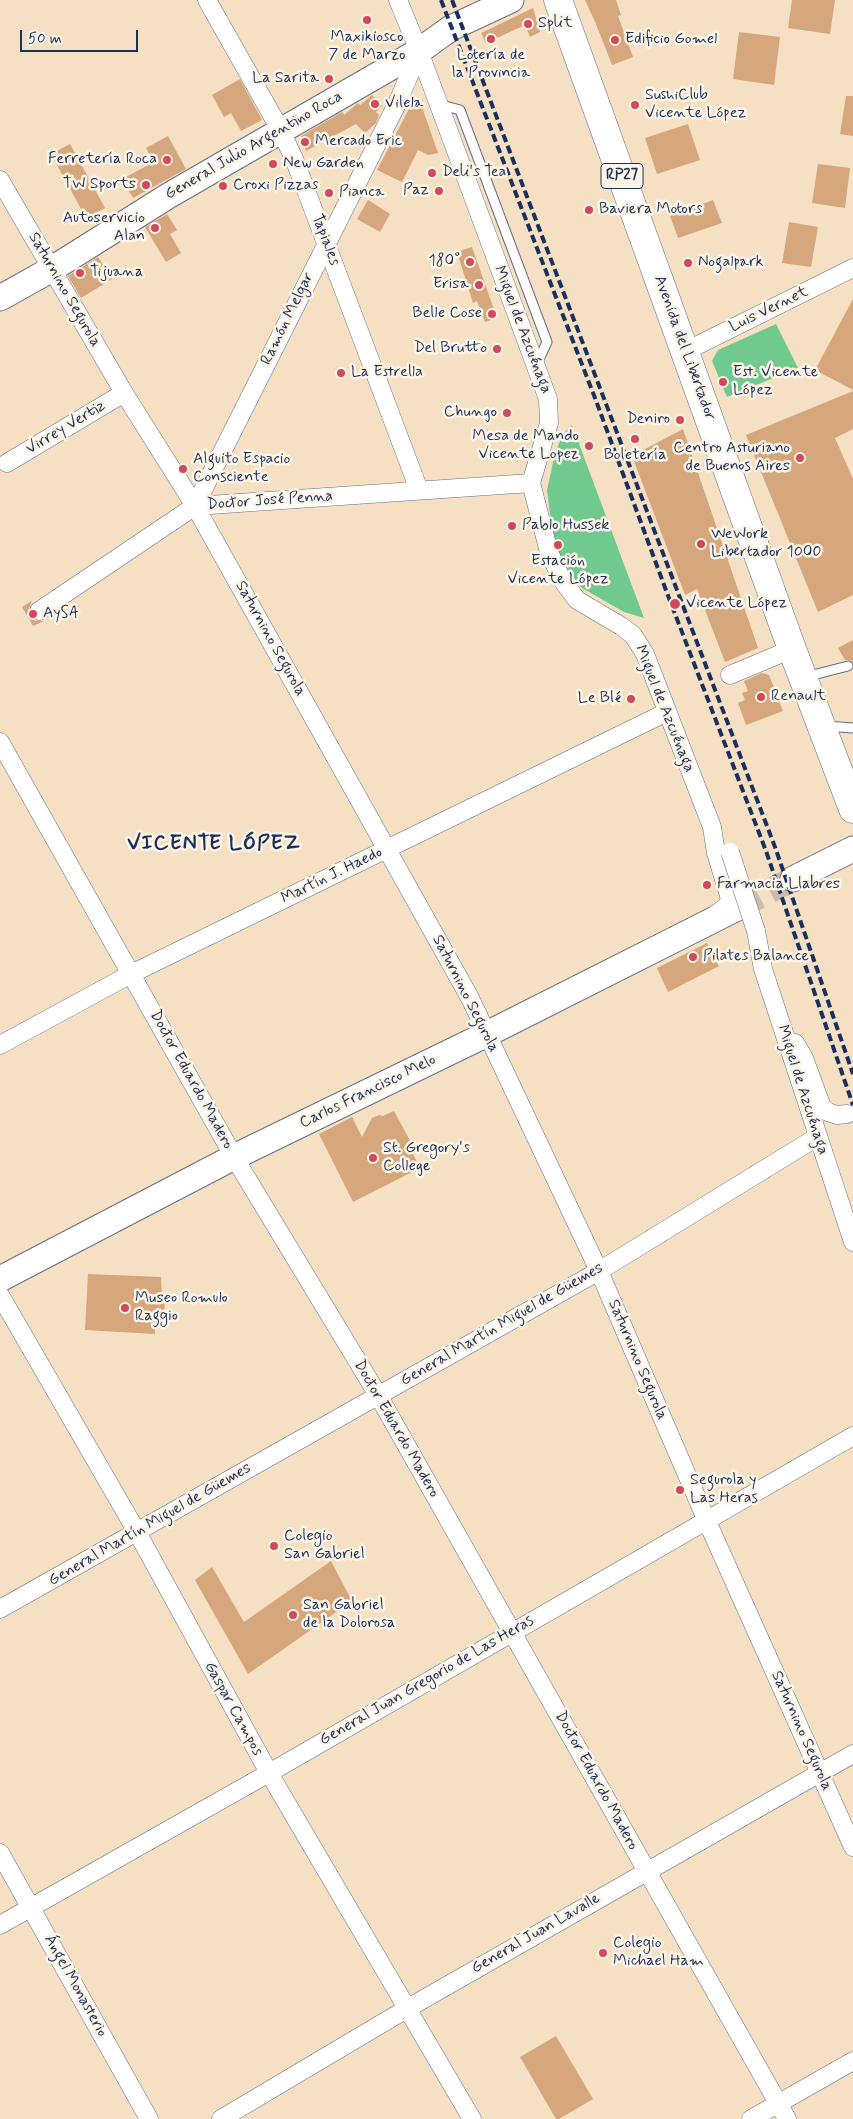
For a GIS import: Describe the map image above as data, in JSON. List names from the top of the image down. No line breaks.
{"streets":{"main road":["RP27","Avenida del Libertador"],"street":["General Julio Argentino Roca","Tapiales","Saturnino Segurola","Luis Vernet","Ramón Melgar","Miguel de Azcuénaga","Virrey Vertiz","Doctor José Penna","Martín J. Haedo","Doctor Eduardo Madero","Carlos Francisco Melo","General Martín Miguel de Güemes","General Juan Gregorio de Las Heras","Gaspar Campos","General Juan Lavalle","Ángel Monasterio"]},"crossings":[["General Julio Argentino Roca","Tapiales"],["General Julio Argentino Roca","Saturnino Segurola"],["General Julio Argentino Roca","Ramón Melgar"],["General Julio Argentino Roca","Miguel de Azcuénaga"],["Tapiales","Ramón Melgar"],["Tapiales","Doctor José Penna"],["Saturnino Segurola","Ramón Melgar"],["Saturnino Segurola","Virrey Vertiz"],["Saturnino Segurola","Doctor José Penna"],["Saturnino Segurola","Martín J. Haedo"],["Saturnino Segurola","Carlos Francisco Melo"],["Saturnino Segurola","General Martín Miguel de Güemes"],["Saturnino Segurola","General Juan Gregorio de Las Heras"],["Saturnino Segurola","General Juan Lavalle"],["Luis Vernet","Avenida del Libertador"],["Ramón Melgar","Miguel de Azcuénaga"],["Ramón Melgar","Doctor José Penna"],["Miguel de Azcuénaga","Doctor José Penna"],["Miguel de Azcuénaga","Martín J. Haedo"],["Miguel de Azcuénaga","Carlos Francisco Melo"],["Miguel de Azcuénaga","General Martín Miguel de Güemes"],["Martín J. Haedo","Doctor Eduardo Madero"],["Doctor Eduardo Madero","Carlos Francisco Melo"],["Doctor Eduardo Madero","General Martín Miguel de Güemes"],["Doctor Eduardo Madero","General Juan Gregorio de Las Heras"],["Doctor Eduardo Madero","General Juan Lavalle"],["General Martín Miguel de Güemes","Gaspar Campos"],["General Juan Gregorio de Las Heras","Gaspar Campos"],["General Juan Gregorio de Las Heras","Ángel Monasterio"],["Gaspar Campos","General Juan Lavalle"]],"districts":["VICENTE LÓPEZ"],"places":["Maxikiosco 7 de Marzo","Split","Lotería de la Provincia","Edificio Gomel","La Sarita","Vilela","SushiClub Vicente López","Mercado Eric","Ferretería Roca","New Garden","Deli's Tea","TW Sports","Croxi Pizzas","Paz","Pianca","Baviera Motors","Autoservicio Alan","180°","Nogalpark","Tijuana","Erisa","Belle Cose","Del Brutto","La Estrella","Est. Vicente López","Chungo","Deniro","Boletería","Mesa de Mando Vicente Lopez","Centro Asturiano de Buenos Aires","Alguito Espacio Consciente","Pablo Hussek","WeWork Libertador 1000","Estación Vicente López","Vicente López","AySA","Renault","Le Blé","Farmacia Llabres","Pilates Balance","St. Gregory's College","Museo Romulo Raggio","Segurola y Las Heras","Colegio San Gabriel","San Gabriel de la Dolorosa","Colegio Michael Ham"],"scale_bar":"50 m"}
